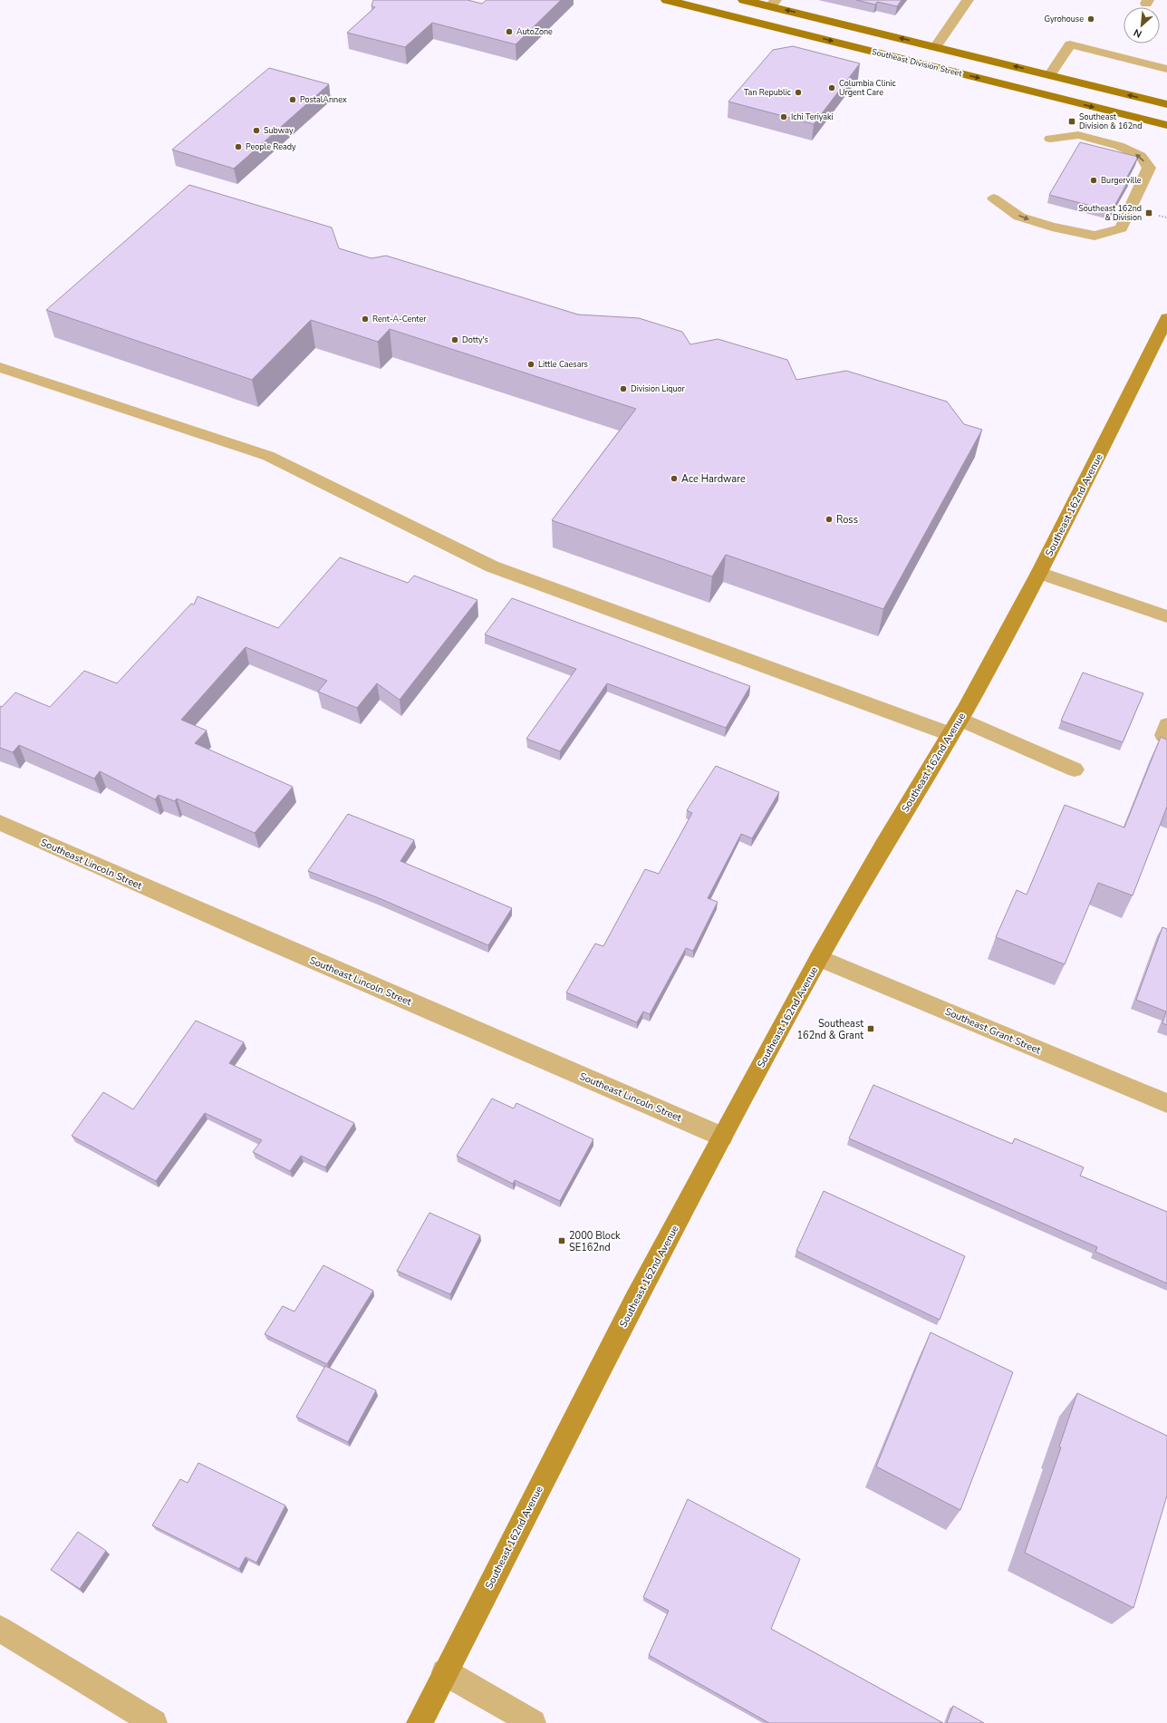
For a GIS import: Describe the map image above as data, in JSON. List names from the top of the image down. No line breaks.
{"streets":{"main road":["Southeast Division Street","Southeast 162nd Avenue"],"street":["Southeast Lincoln Street","Southeast Grant Street"]},"crossings":[["Southeast 162nd Avenue","Southeast Lincoln Street"],["Southeast 162nd Avenue","Southeast Grant Street"]],"places":{"other":["Gyrohouse","AutoZone","Columbia Clinic Urgent Care","Tan Republic","PostalAnnex","Ichi Teriyaki","Subway","People Ready","Burgerville","Rent-A-Center","Dotty's","Little Caesars","Division Liquor","Ace Hardware","Ross"],"transit":["Southeast Division & 162nd","Southeast 162nd & Division","Southeast 162nd & Grant","2000 Block SE162nd"]},"north":"bottom left"}
